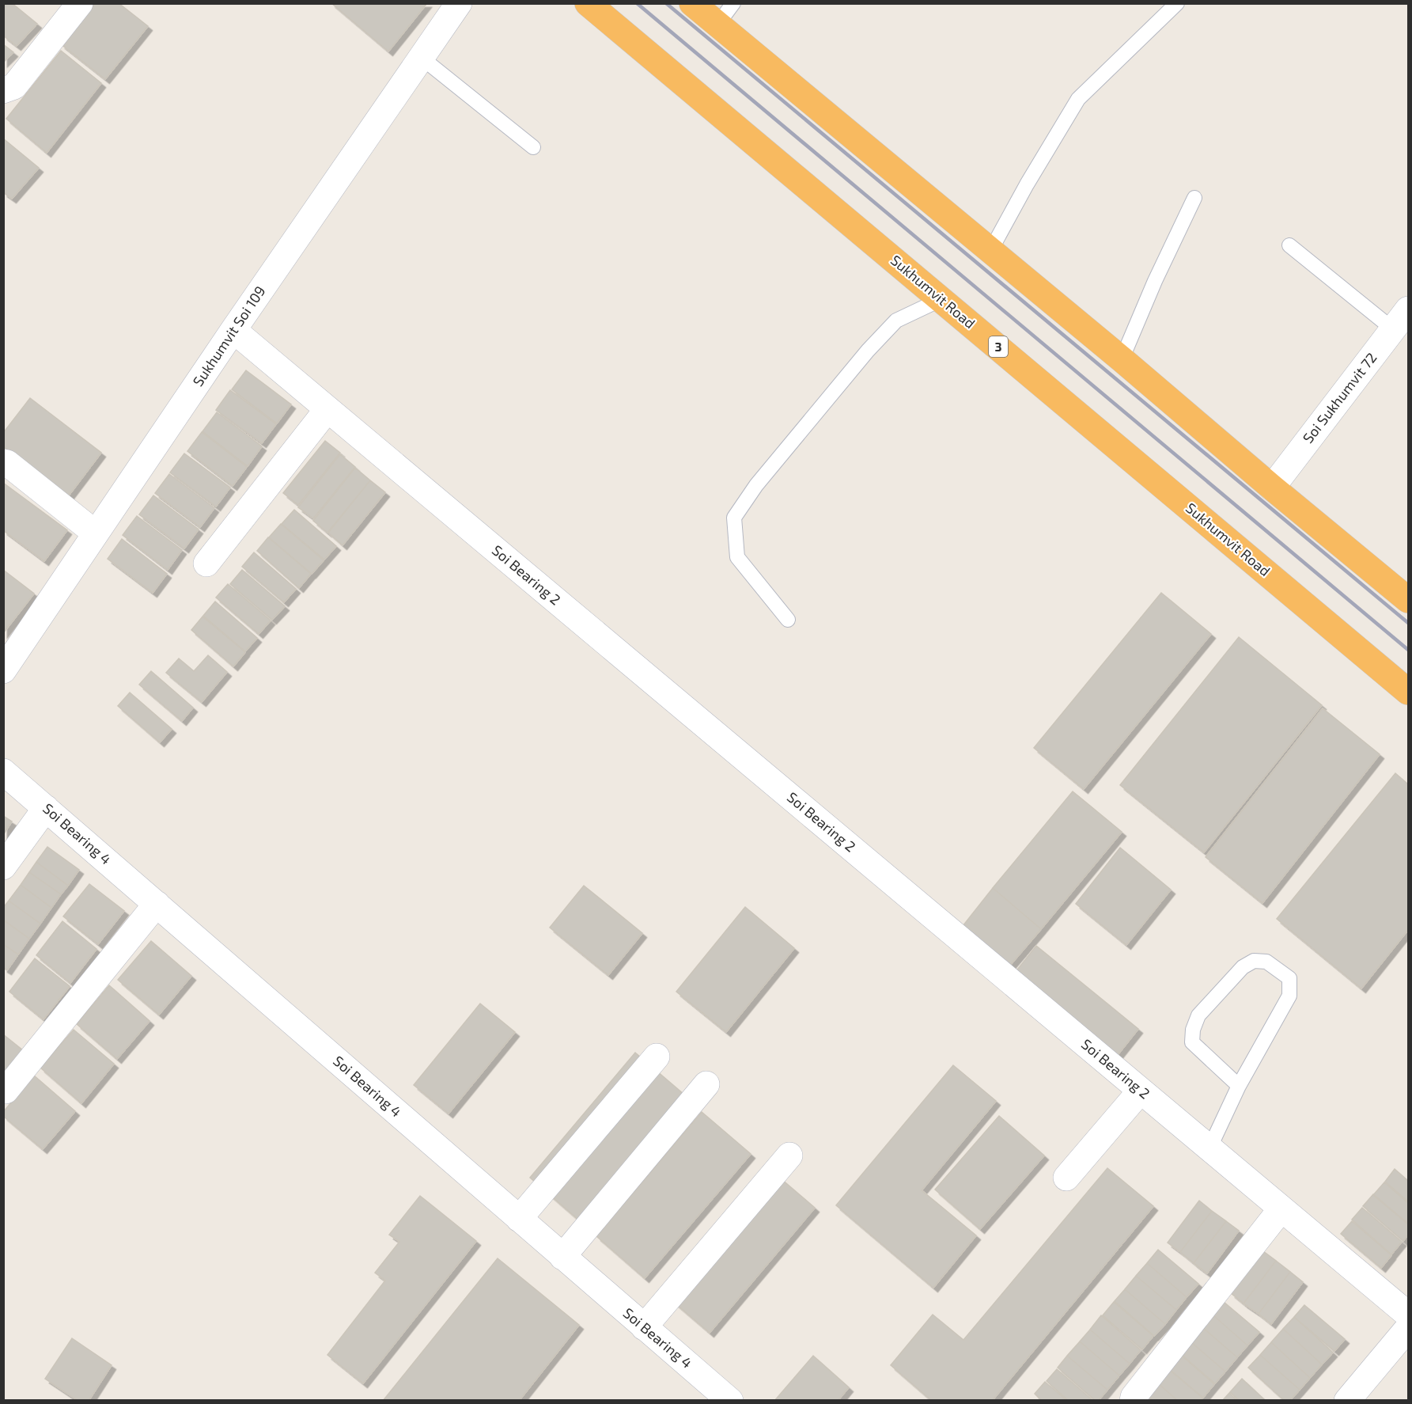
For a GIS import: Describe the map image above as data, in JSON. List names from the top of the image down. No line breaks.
{"streets":{"highway":["Sukhumvit Road","3"],"street":["Sukhumvit Soi 109","Soi Sukhumvit 72","Soi Bearing 2","Soi Bearing 4"]},"crossings":[["Sukhumvit Soi 109","Soi Bearing 2"]]}
